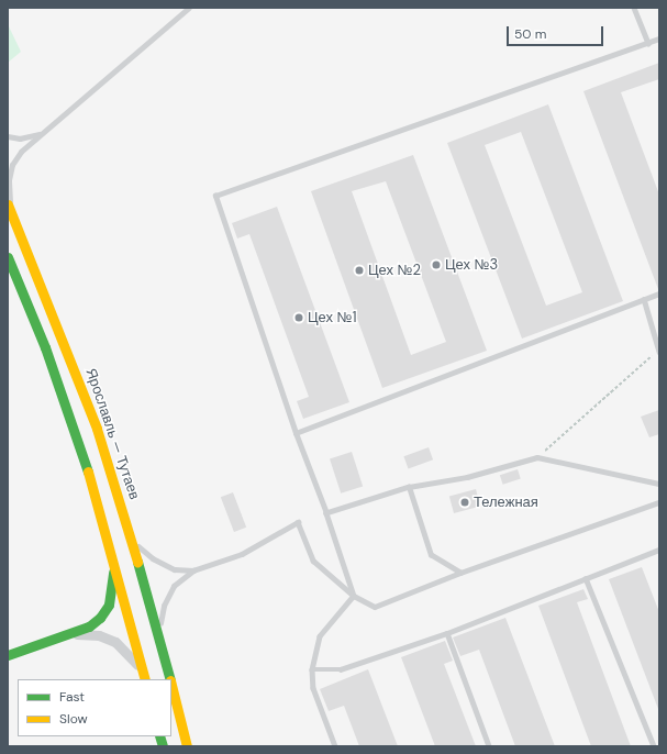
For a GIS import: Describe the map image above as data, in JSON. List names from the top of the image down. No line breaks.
{"streets":{"main road":["Ярославль — Тутаев"]},"places":["Цех №3","Цех №2","Цех №1","Тележная"],"legend":["Fast","Slow"],"scale_bar":"50 m"}
